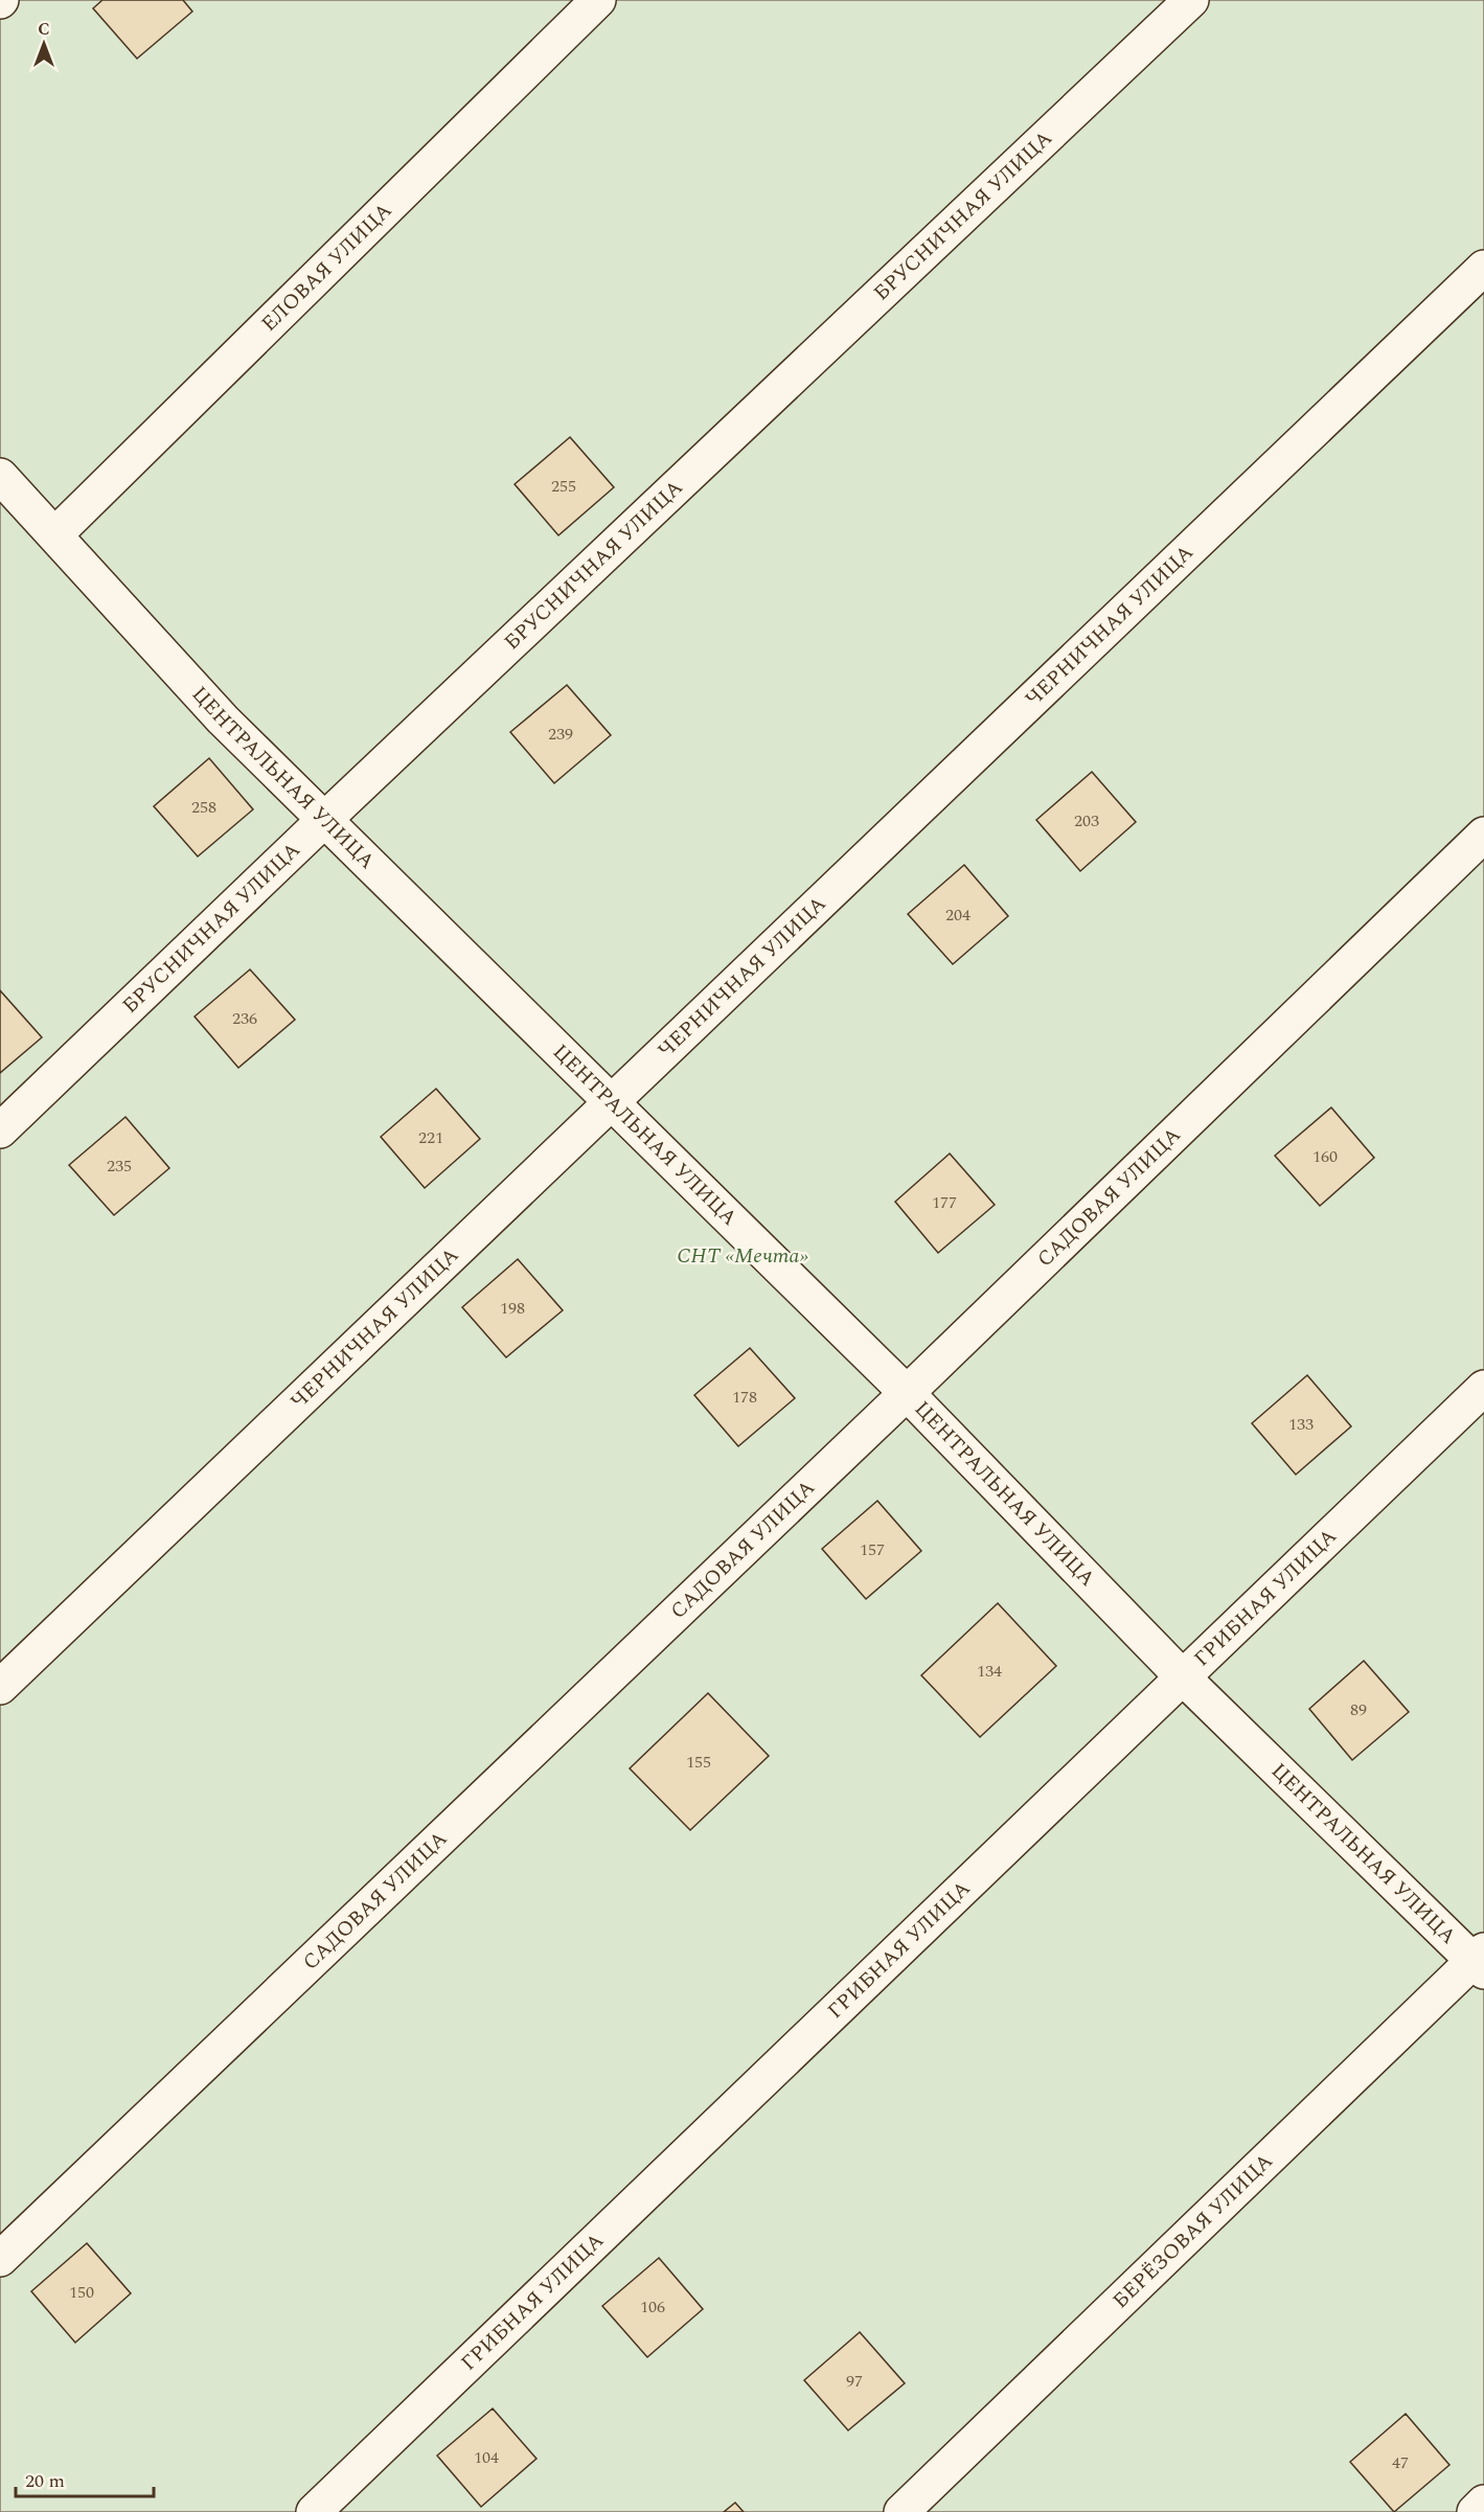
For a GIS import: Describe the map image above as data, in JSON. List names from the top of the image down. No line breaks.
{"streets":{"street":["БРУСНИЧНАЯ УЛИЦА","ЕЛОВАЯ УЛИЦА","ЧЕРНИЧНАЯ УЛИЦА","ЦЕНТРАЛЬНАЯ УЛИЦА","САДОВАЯ УЛИЦА","ГРИБНАЯ УЛИЦА","БЕРЁЗОВАЯ УЛИЦА"]},"crossings":[["БРУСНИЧНАЯ УЛИЦА","ЦЕНТРАЛЬНАЯ УЛИЦА"],["ЕЛОВАЯ УЛИЦА","ЦЕНТРАЛЬНАЯ УЛИЦА"],["ЧЕРНИЧНАЯ УЛИЦА","ЦЕНТРАЛЬНАЯ УЛИЦА"],["ЦЕНТРАЛЬНАЯ УЛИЦА","САДОВАЯ УЛИЦА"],["ЦЕНТРАЛЬНАЯ УЛИЦА","ГРИБНАЯ УЛИЦА"],["ЦЕНТРАЛЬНАЯ УЛИЦА","БЕРЁЗОВАЯ УЛИЦА"]],"parks":["СНТ «Мечта»"],"house_numbers":["255","239","258","203","204","236","221","160","235","177","198","178","133","157","134","89","155","150","106","97","104","47"],"scale_bar":"20 m","north":"top"}
